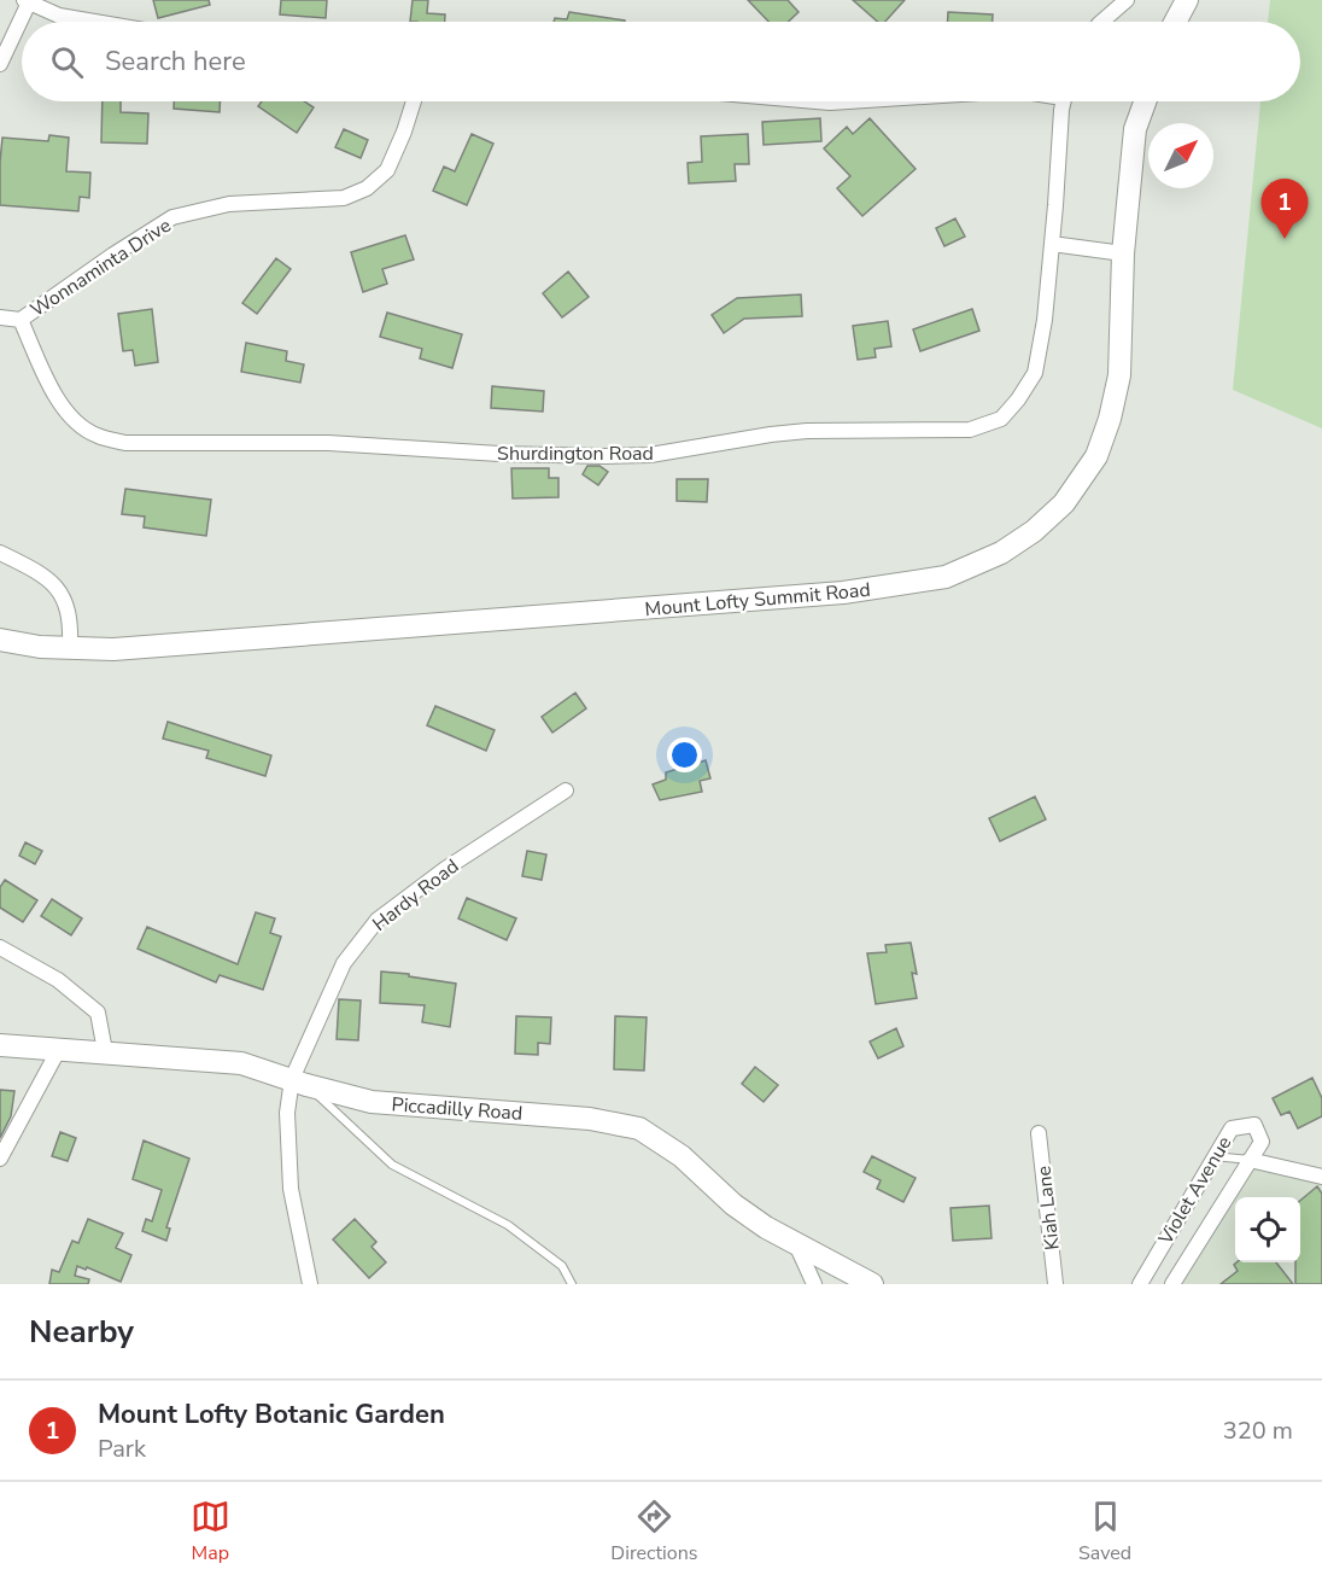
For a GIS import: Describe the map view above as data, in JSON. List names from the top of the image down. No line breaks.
{"streets":{"main road":["Mount Lofty Summit Road","Piccadilly Road"],"street":["Wonnaminta Drive","Shurdington Road","Hardy Road","Violet Avenue","Kiah Lane"]},"crossings":[["Wonnaminta Drive","Shurdington Road"],["Hardy Road","Piccadilly Road"]],"north":"top right","page":{"search":"Search here","pins":"1","heading":"Nearby","list":[{"mark":"1","name":"Mount Lofty Botanic Garden","note":"Park","value":"320 m"}],"nav":["Map","Directions","Saved"]}}
